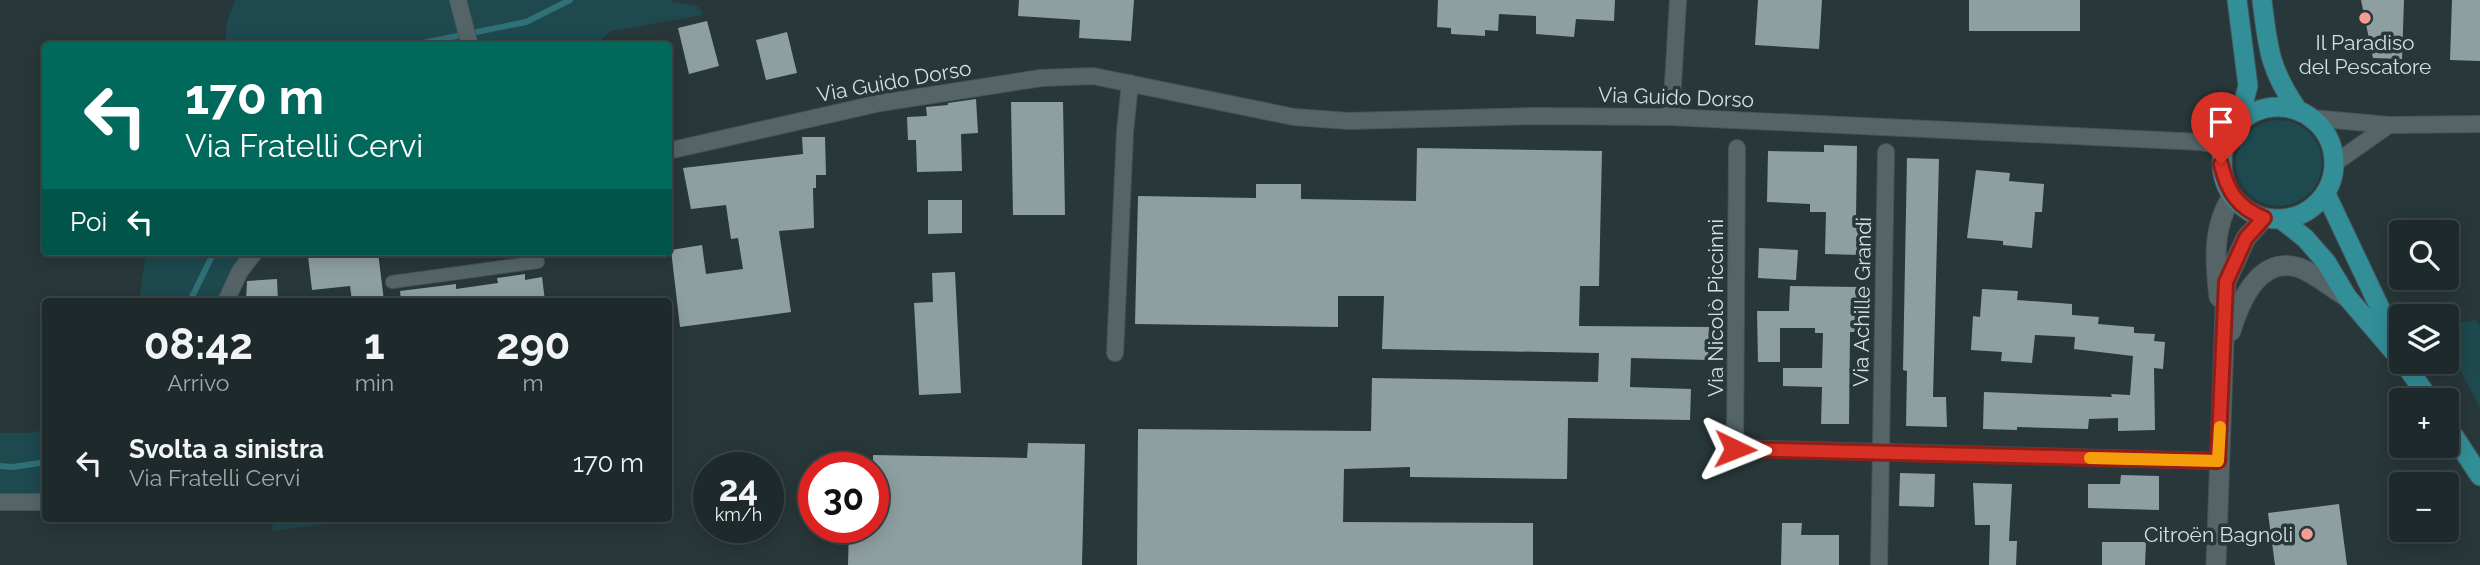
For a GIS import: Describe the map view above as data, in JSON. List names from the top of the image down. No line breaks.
{"streets":{"street":["Via Guido Dorso","Via Achille Grandi","Via Nicolò Piccinni"]},"crossings":[["Via Achille Grandi","Via Nicolò Piccinni"]],"places":["Il Paradiso del Pescatore","Citroën Bagnoli"],"page":{"turn":["170 m","Via Fratelli Cervi"],"then":"Poi","map_buttons":["+","−"],"eta":["08:42","Arrivo","1","min","290","m"],"list":[{"name":"Svolta a sinistra","note":"Via Fratelli Cervi","value":"170 m"}],"speed":"24 km/h","limit":"30"}}
